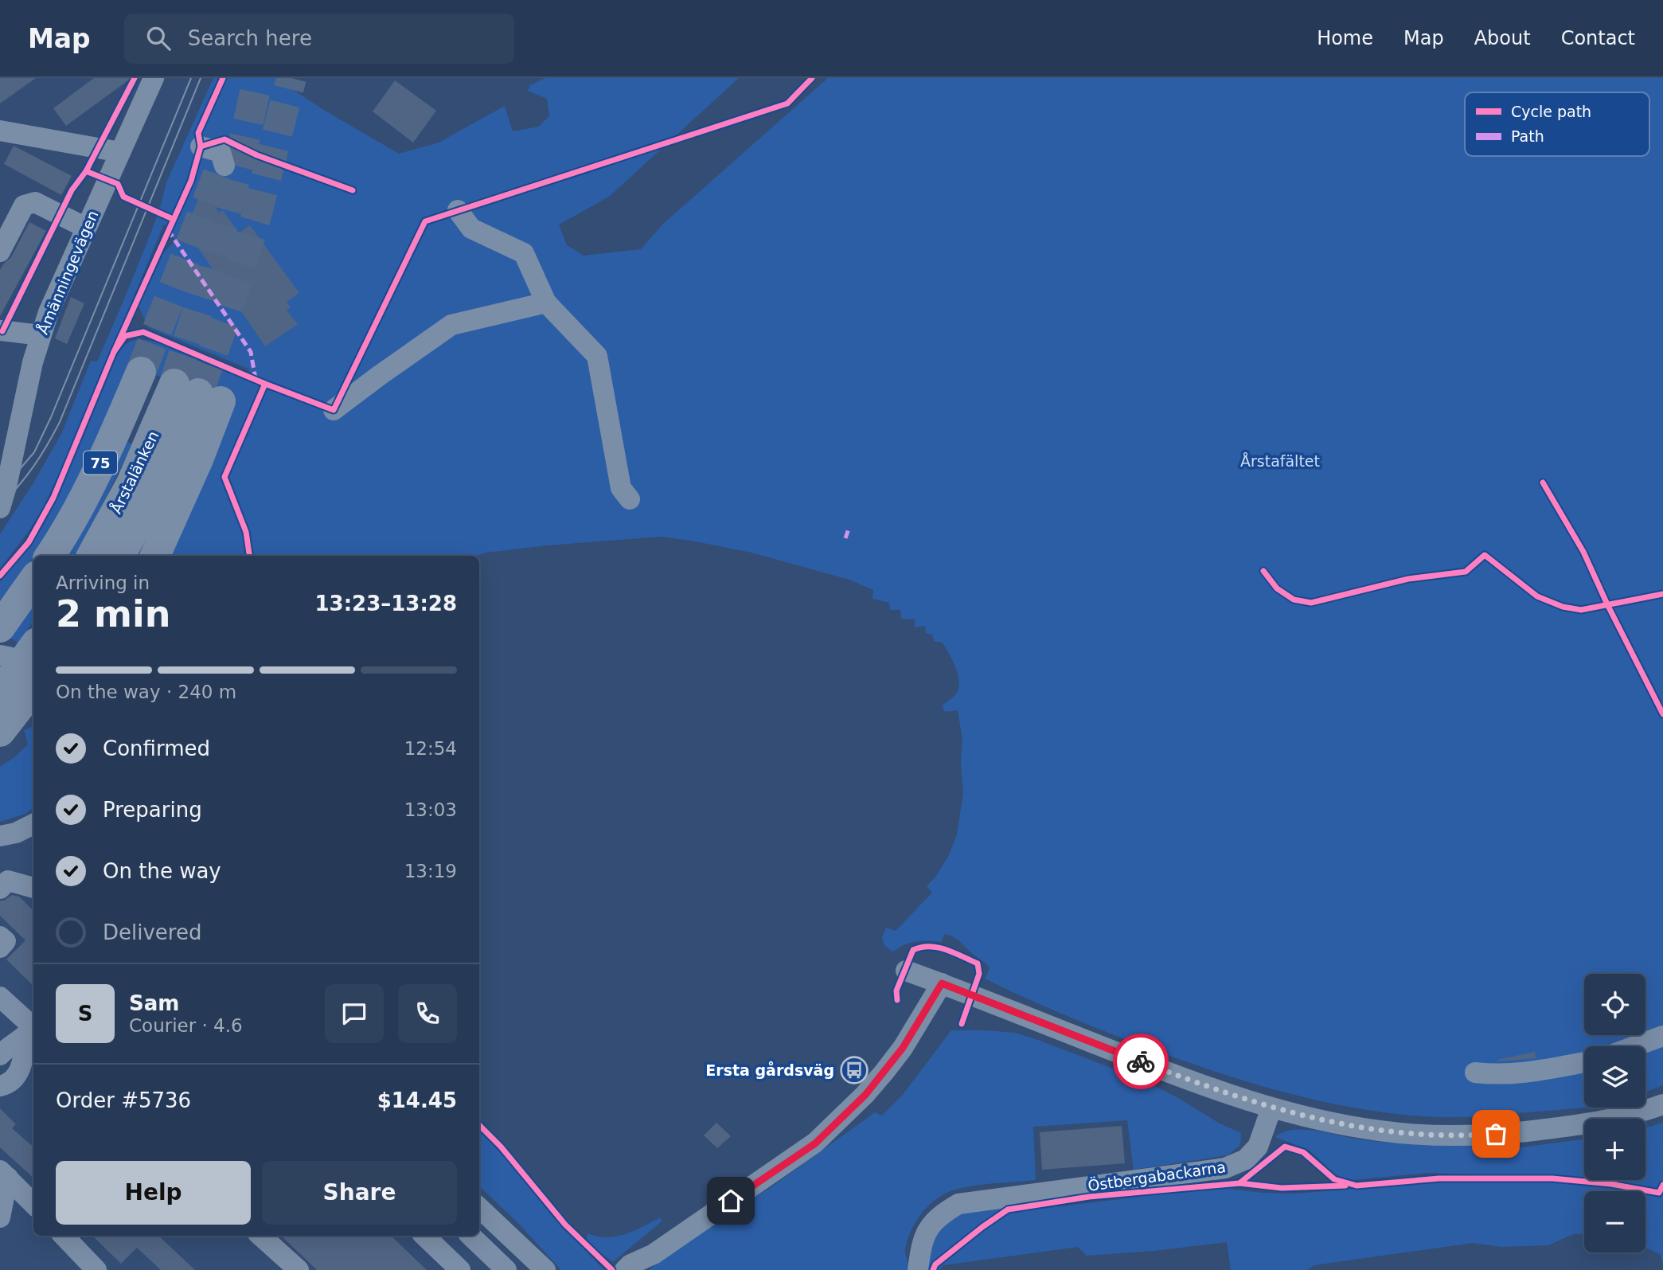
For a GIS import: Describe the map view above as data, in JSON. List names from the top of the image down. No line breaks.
{"streets":{"highway":["75","Årstalänken"],"street":["Åmänningevägen","Östbergabackarna"]},"parks":["Årstafältet"],"places":{"bus stop":["Ersta gårdsväg"]},"legend":["Cycle path","Path"],"page":{"header":"Map","search":"Search here","nav":["Home","Map","About","Contact"],"heading":["2 min","Arriving in","13:23–13:28"],"panel":["Sam","Courier · 4.6","Order #5736","$14.45"],"bar":"On the way · 240 m","list":[["Confirmed","12:54"],["Preparing","13:03"],["On the way","13:19"],"Delivered"],"map_buttons":["+","−"],"round":"S","buttons":["Help","Share"]}}
